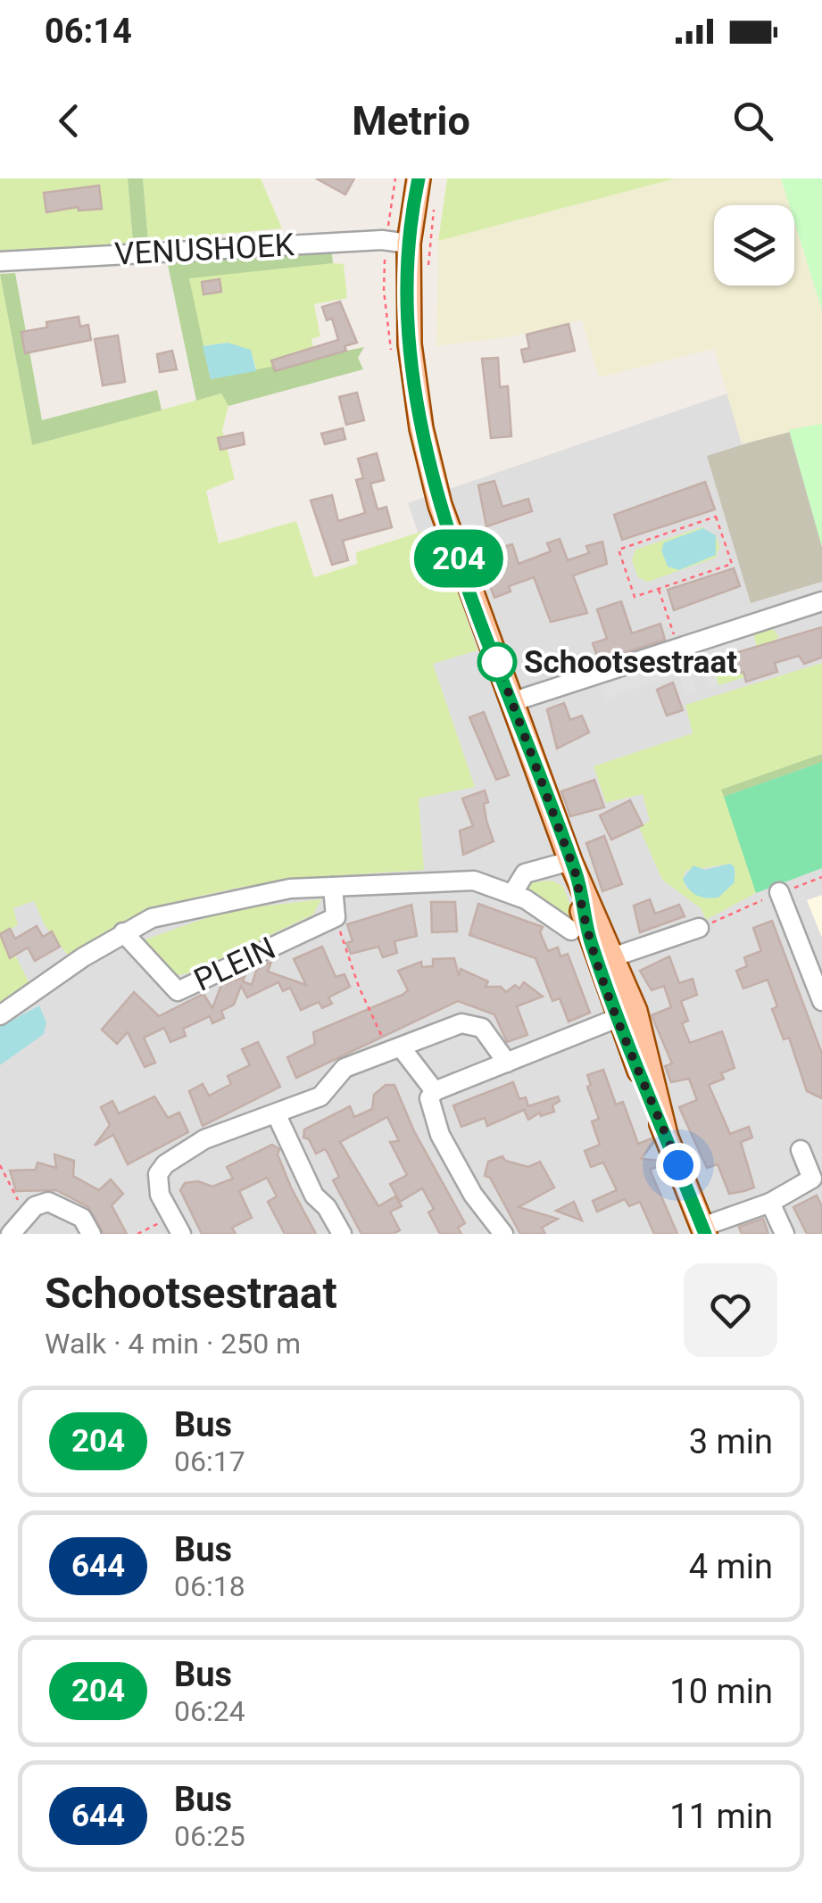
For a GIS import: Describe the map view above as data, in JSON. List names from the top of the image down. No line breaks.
{"streets":{"street":["VENUSHOEK","PLEIN"]},"places":["Schootsestraat"],"lines":["bus line 204"],"page":{"status":"06:14","header":"Metrio","on_map":"204","heading":["Schootsestraat","Walk · 4 min · 250 m"],"list":[{"mark":"204","name":"Bus","note":"06:17","value":"3 min"},{"mark":"644","name":"Bus","note":"06:18","value":"4 min"},{"mark":"204","name":"Bus","note":"06:24","value":"10 min"},{"mark":"644","name":"Bus","note":"06:25","value":"11 min"}]}}
